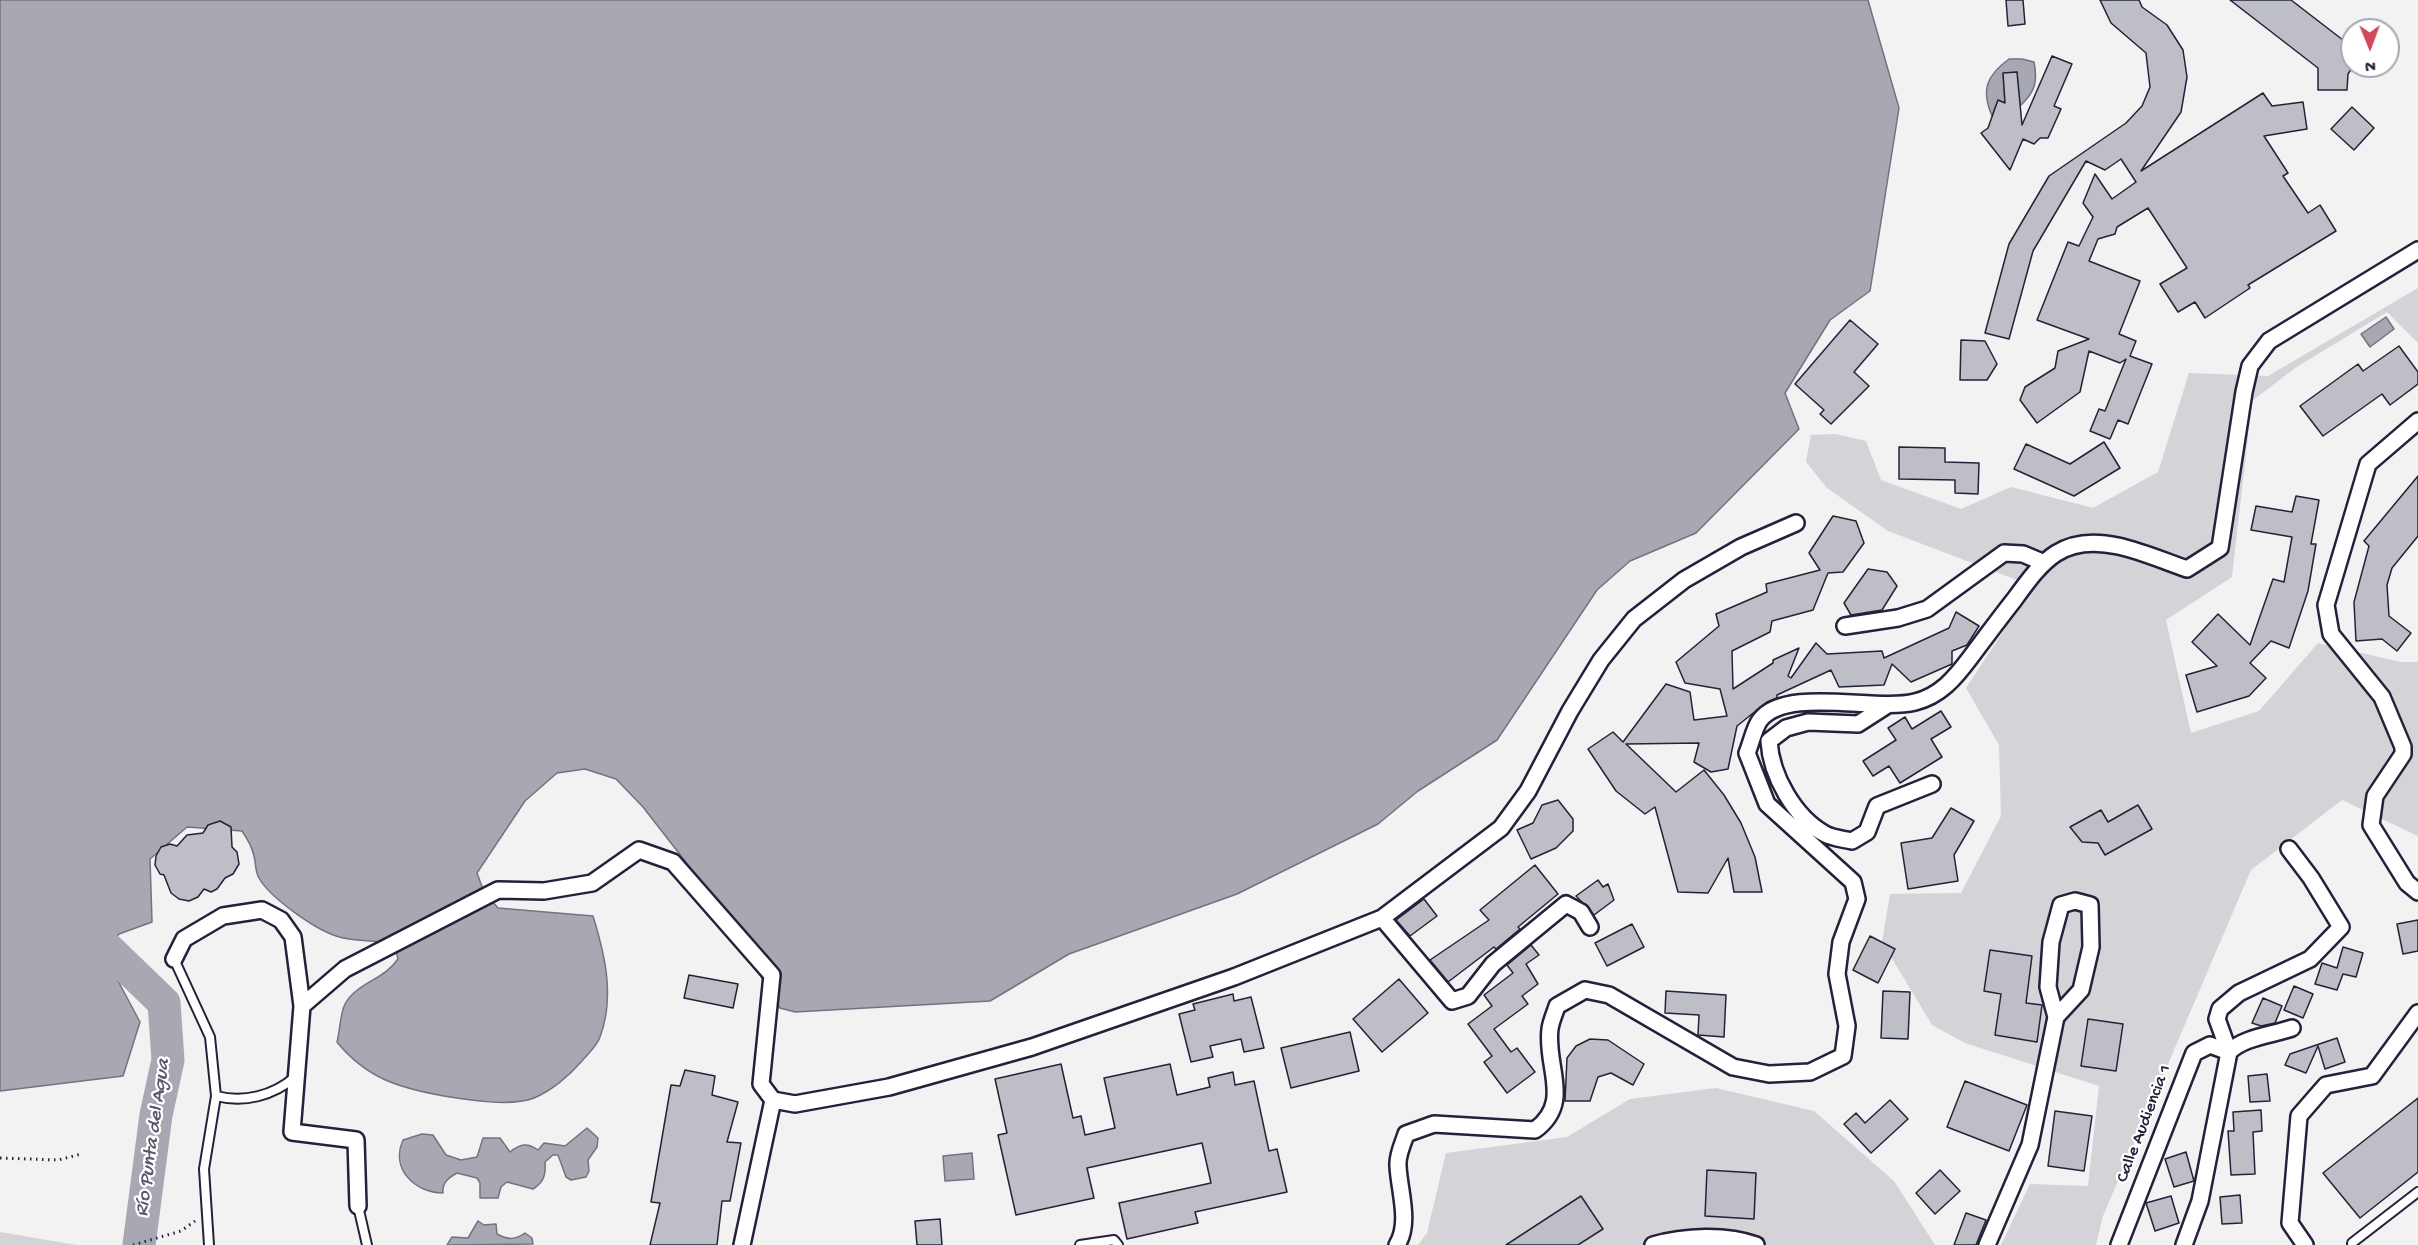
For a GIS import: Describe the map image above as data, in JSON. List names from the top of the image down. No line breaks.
{"streets":{"street":["Calle Audiencia 1"]},"water":["Río Punta del Agua"],"north":"bottom"}
